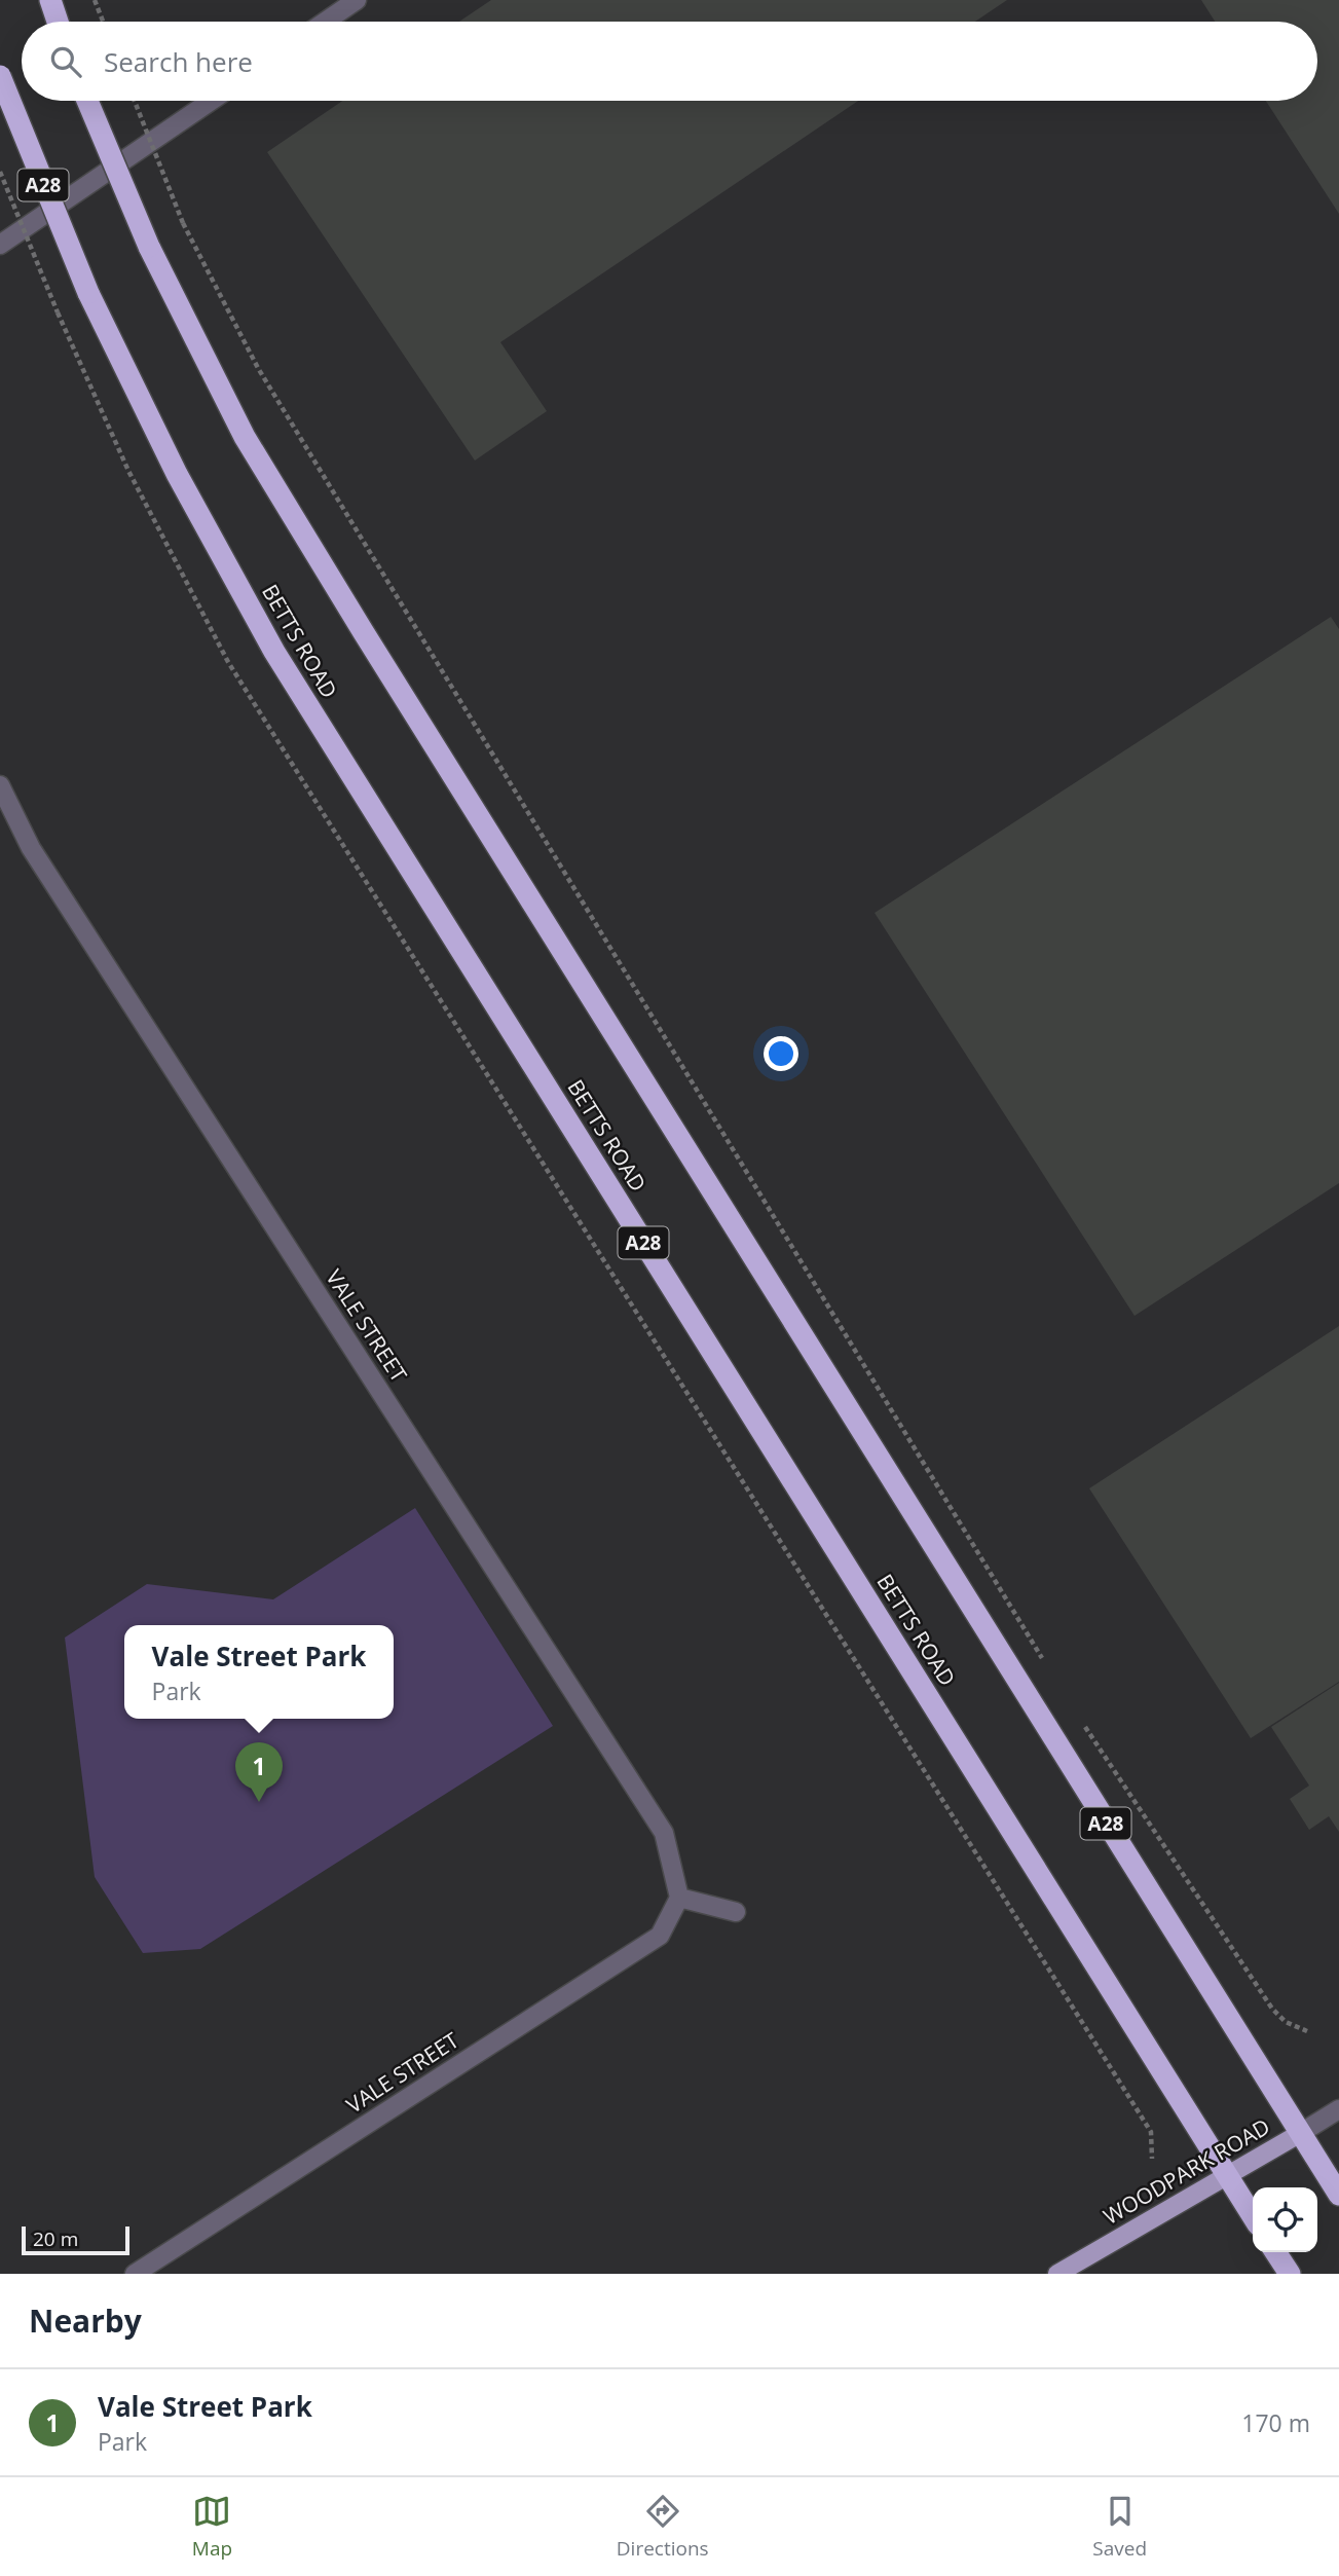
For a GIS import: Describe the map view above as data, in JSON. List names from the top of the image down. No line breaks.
{"streets":{"highway":["A28","BETTS ROAD"],"main road":["WOODPARK ROAD"],"street":["VALE STREET"]},"crossings":[["A28","WOODPARK ROAD"],["BETTS ROAD","WOODPARK ROAD"]],"scale_bar":"20 m","page":{"search":"Search here","popup":["Vale Street Park","Park"],"pins":"1","scale":"20 m","heading":"Nearby","list":[{"mark":"1","name":"Vale Street Park","note":"Park","value":"170 m"}],"nav":["Map","Directions","Saved"]}}
